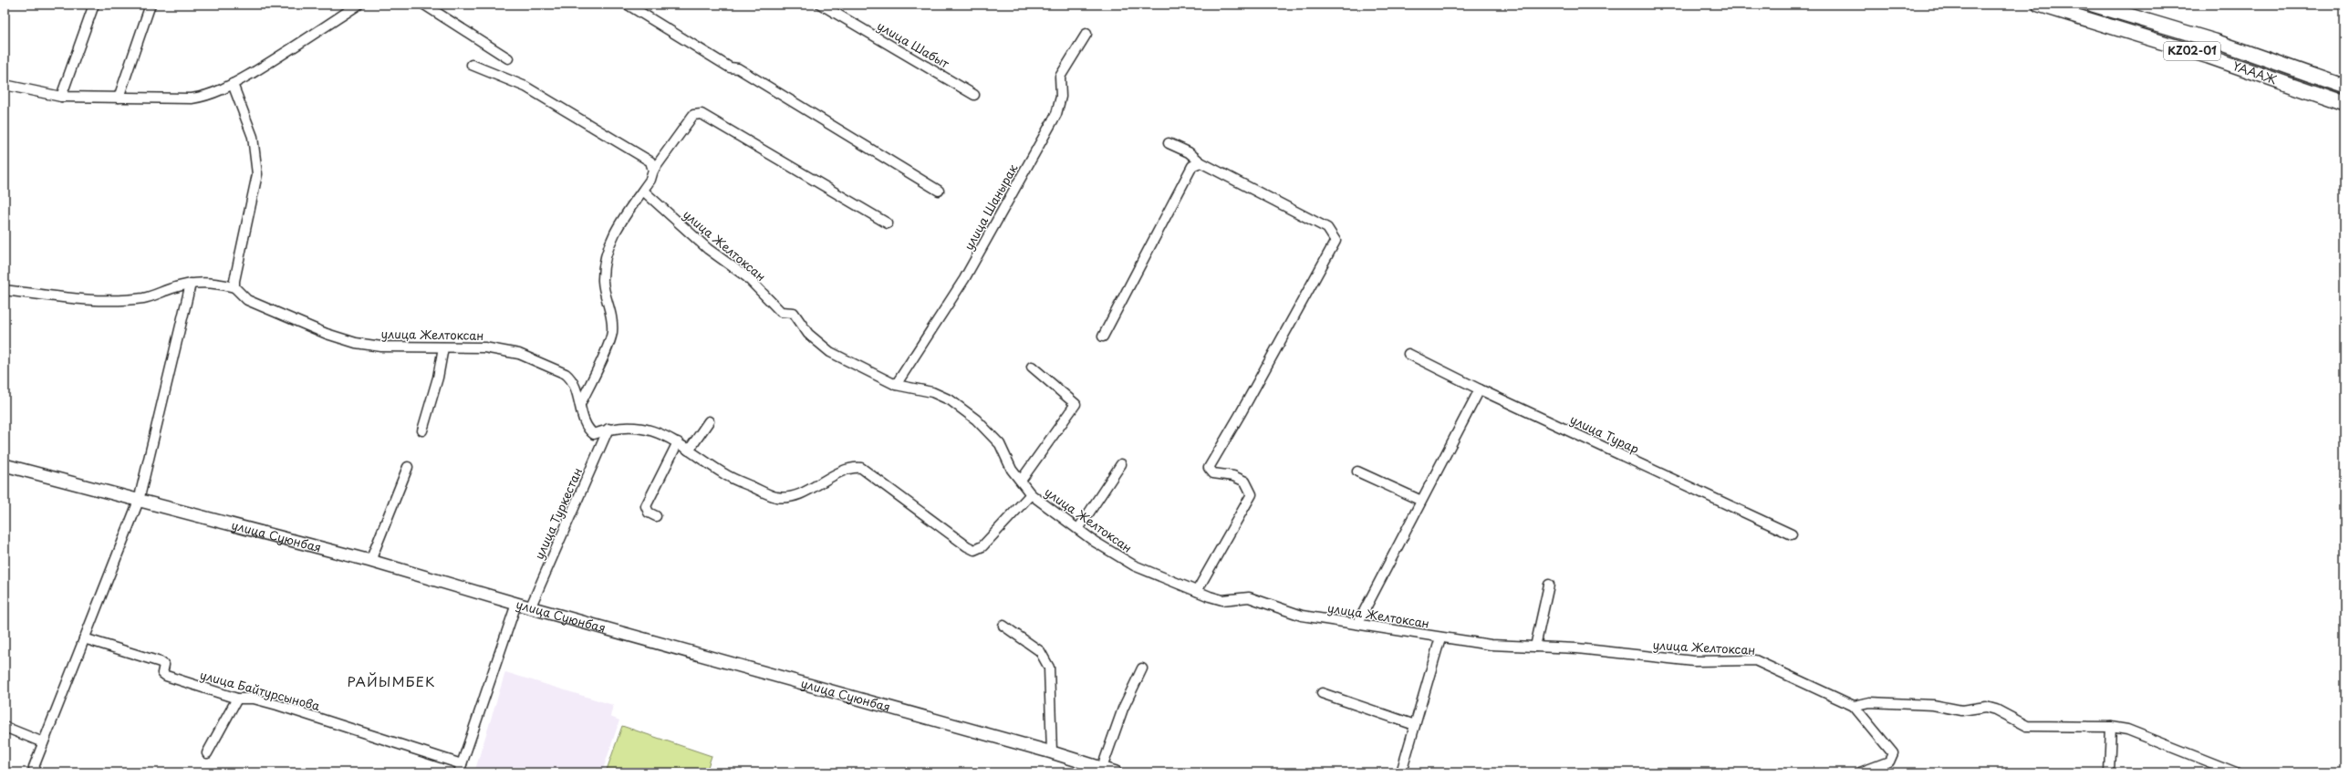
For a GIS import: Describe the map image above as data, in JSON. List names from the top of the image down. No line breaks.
{"streets":{"highway":["KZ02-01","ҮАААЖ"],"main road":["улица Суюнбая"],"street":["улица Шабыт","улица Шанырак","улица Желтоксан","улица Турар","улица Туркестан","улица Байтурсынова"]},"crossings":[["улица Шанырак","улица Желтоксан"],["улица Желтоксан","улица Туркестан"],["улица Туркестан","улица Суюнбая"]],"districts":["РАЙЫМБЕК"]}
